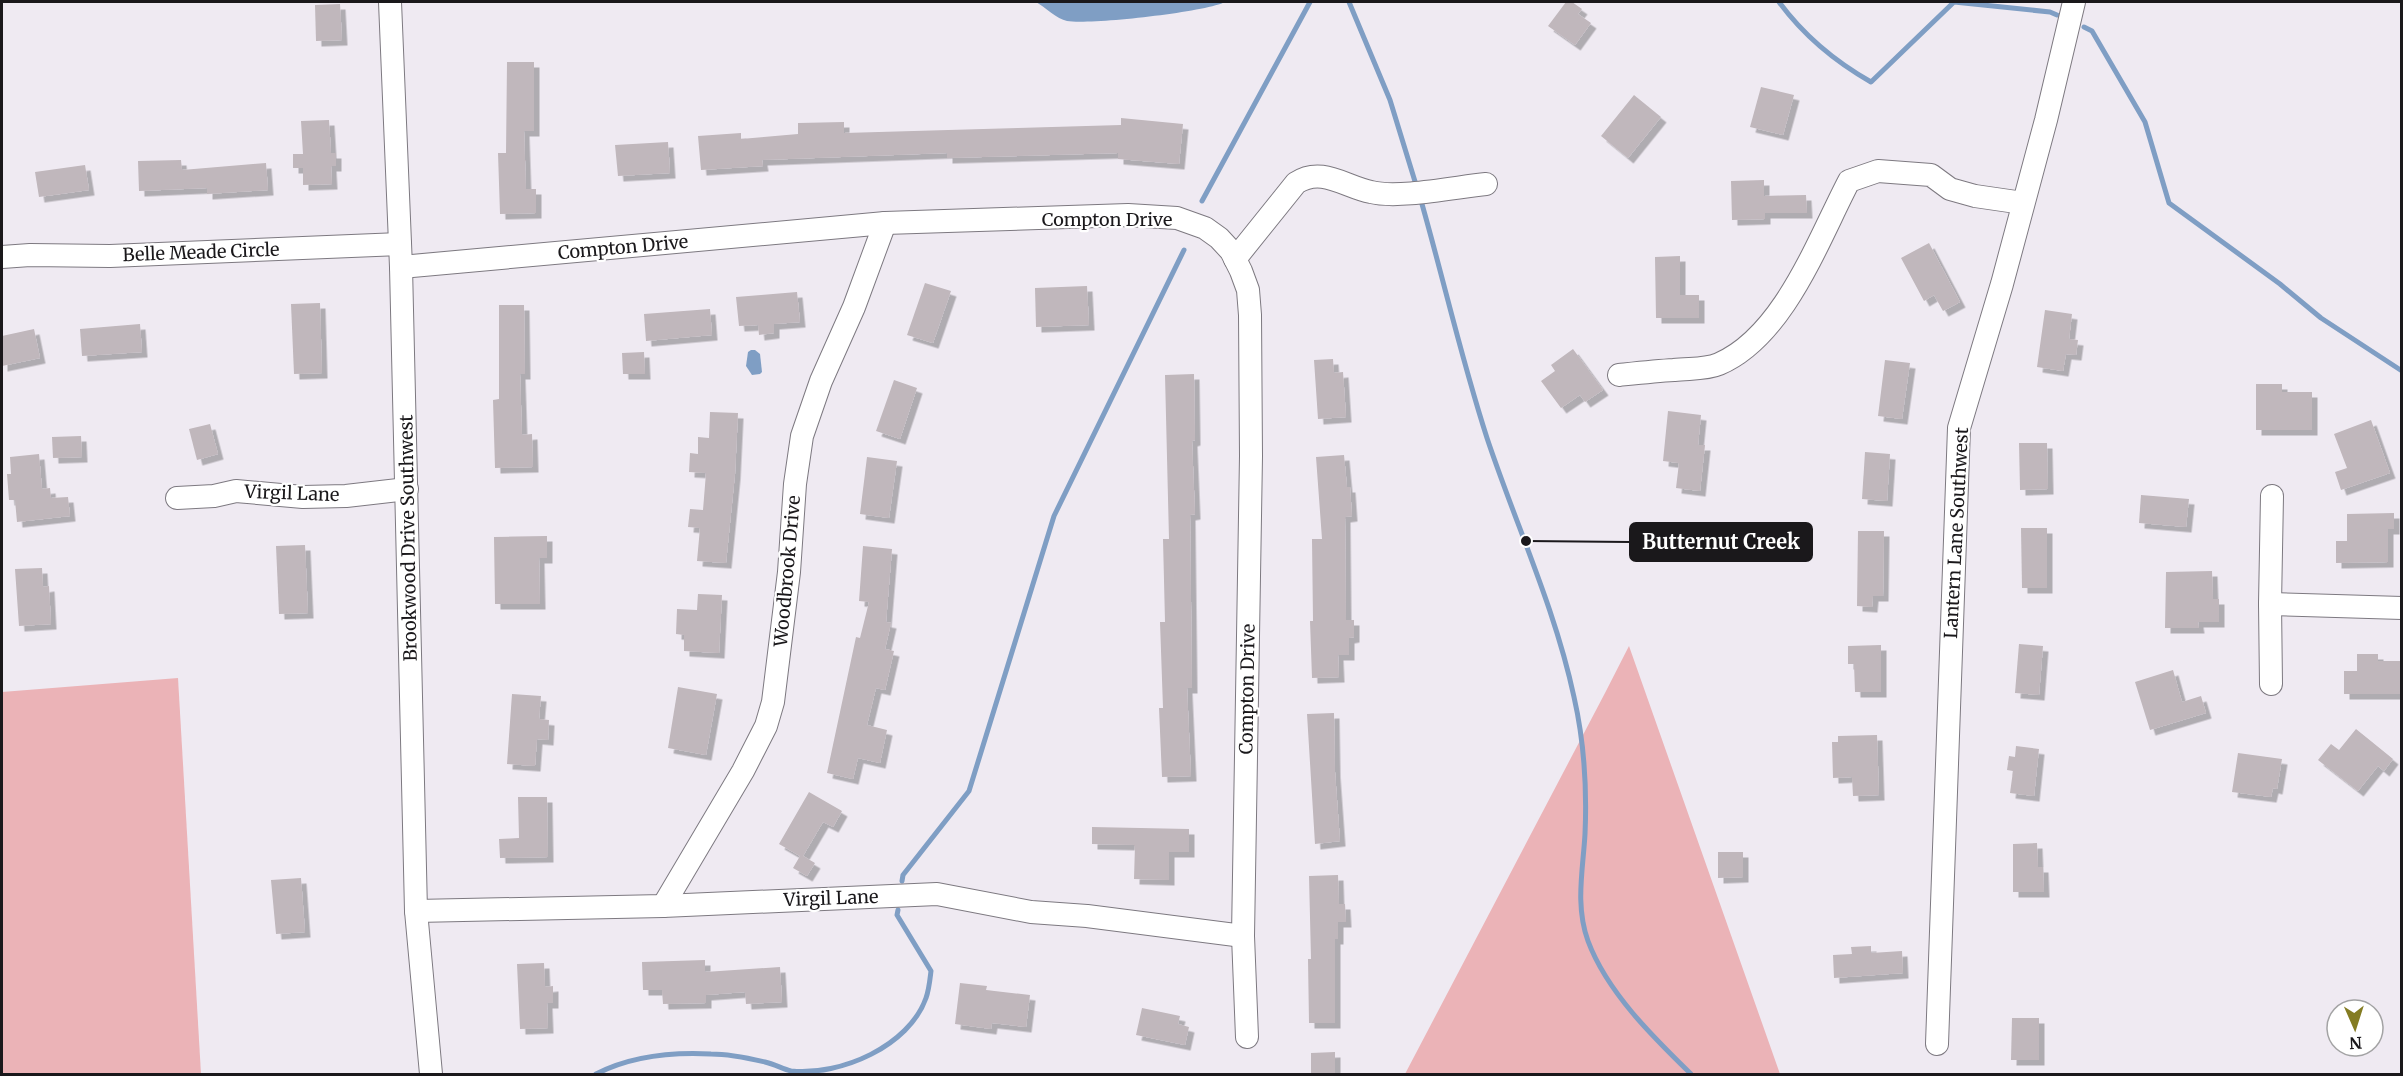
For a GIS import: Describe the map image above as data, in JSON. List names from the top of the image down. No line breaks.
{"streets":{"street":["Compton Drive","Belle Meade Circle","Virgil Lane","Lantern Lane Southwest","Brookwood Drive Southwest","Woodbrook Drive"]},"crossings":[["Compton Drive","Virgil Lane"],["Compton Drive","Brookwood Drive Southwest"],["Compton Drive","Woodbrook Drive"],["Belle Meade Circle","Brookwood Drive Southwest"],["Virgil Lane","Brookwood Drive Southwest"],["Virgil Lane","Woodbrook Drive"]],"places":["Butternut Creek"],"north":"bottom"}
